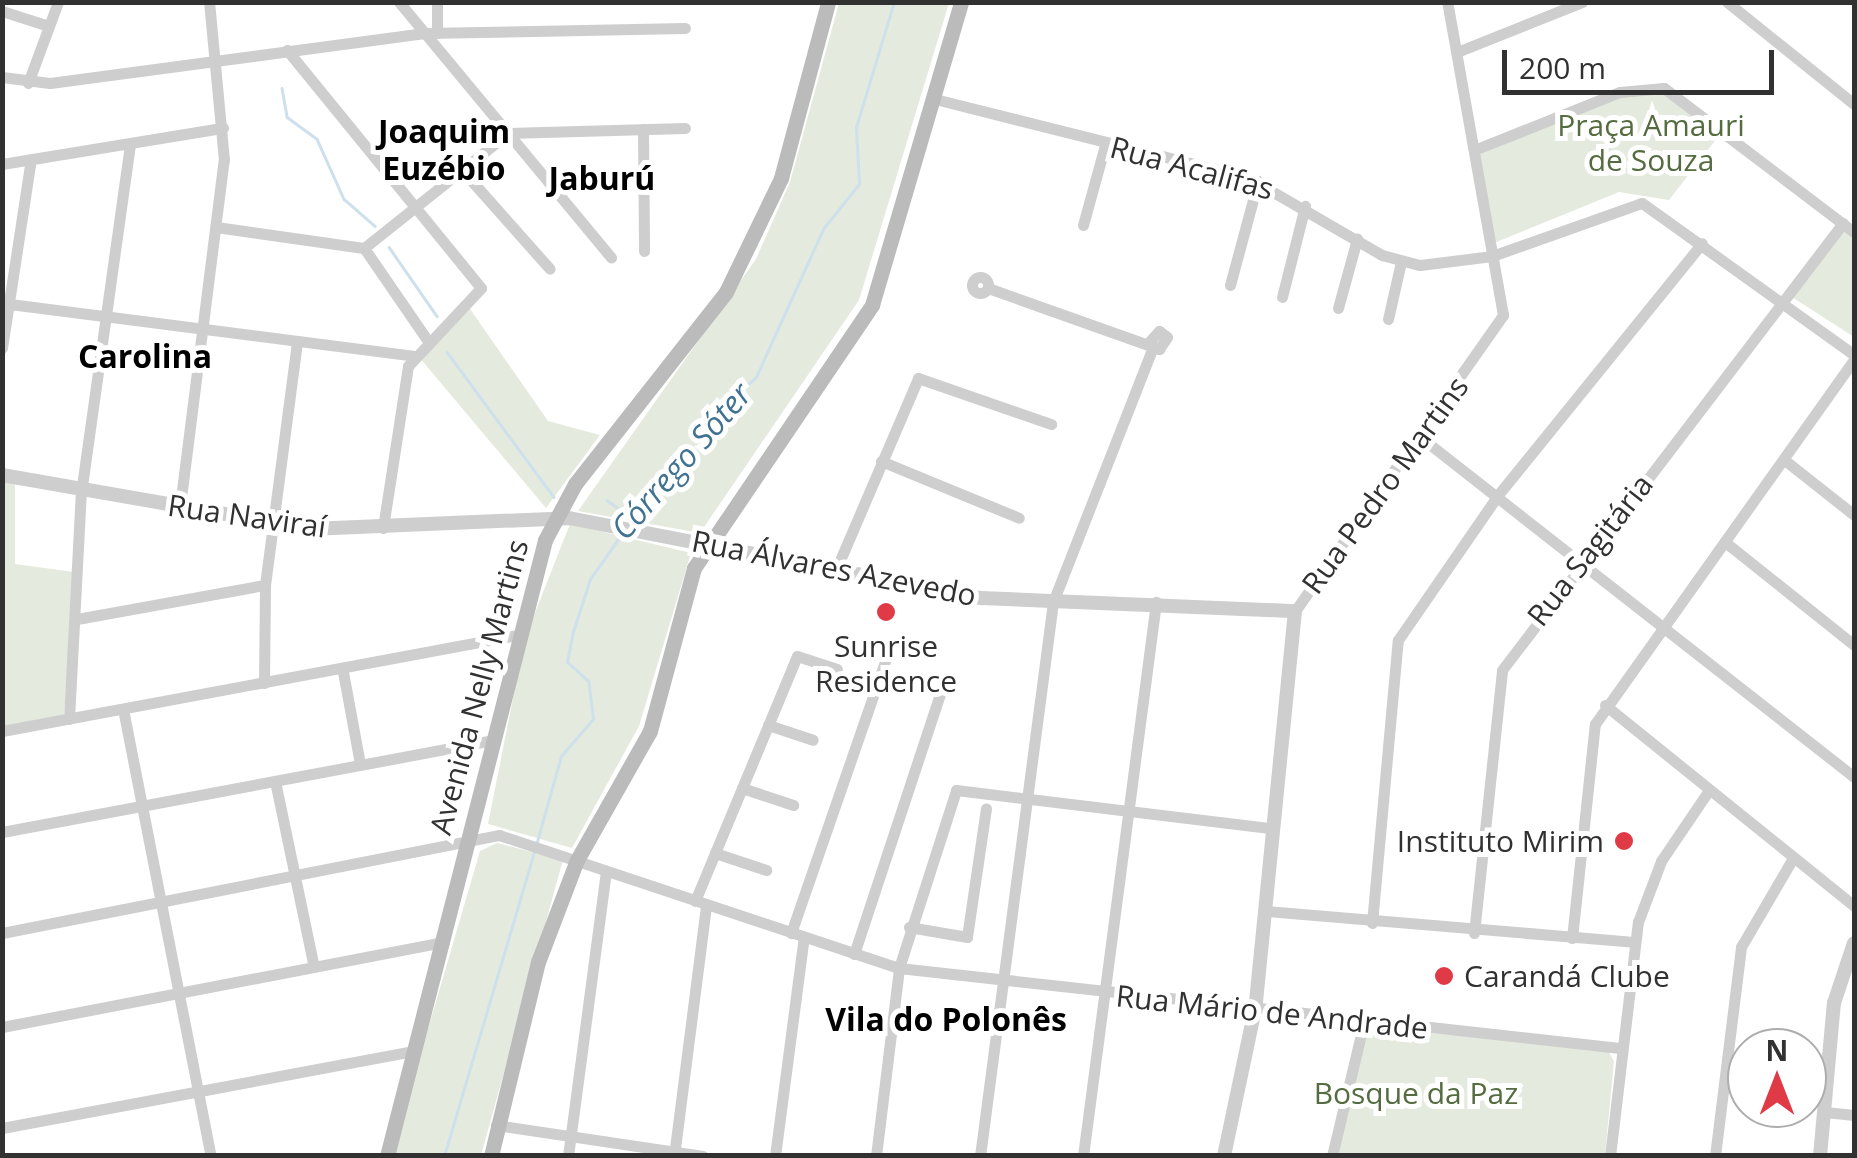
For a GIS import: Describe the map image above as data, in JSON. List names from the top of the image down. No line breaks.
{"streets":{"main road":["Avenida Nelly Martins"],"street":["Rua Acalifas","Rua Pedro Martins","Rua Naviraí","Rua Sagitária","Rua Álvares Azevedo","Rua Mário de Andrade"]},"crossings":[["Rua Pedro Martins","Rua Álvares Azevedo"],["Rua Pedro Martins","Rua Mário de Andrade"],["Rua Naviraí","Rua Álvares Azevedo"],["Rua Naviraí","Avenida Nelly Martins"],["Rua Álvares Azevedo","Avenida Nelly Martins"],["Avenida Nelly Martins","Rua Mário de Andrade"]],"districts":["Joaquim Euzébio","Jaburú","Carolina","Vila do Polonês"],"water":["Córrego Sóter"],"parks":["Praça Amauri de Souza","Bosque da Paz"],"places":["Sunrise Residence","Instituto Mirim","Carandá Clube"],"scale_bar":"200 m","north":"top"}
